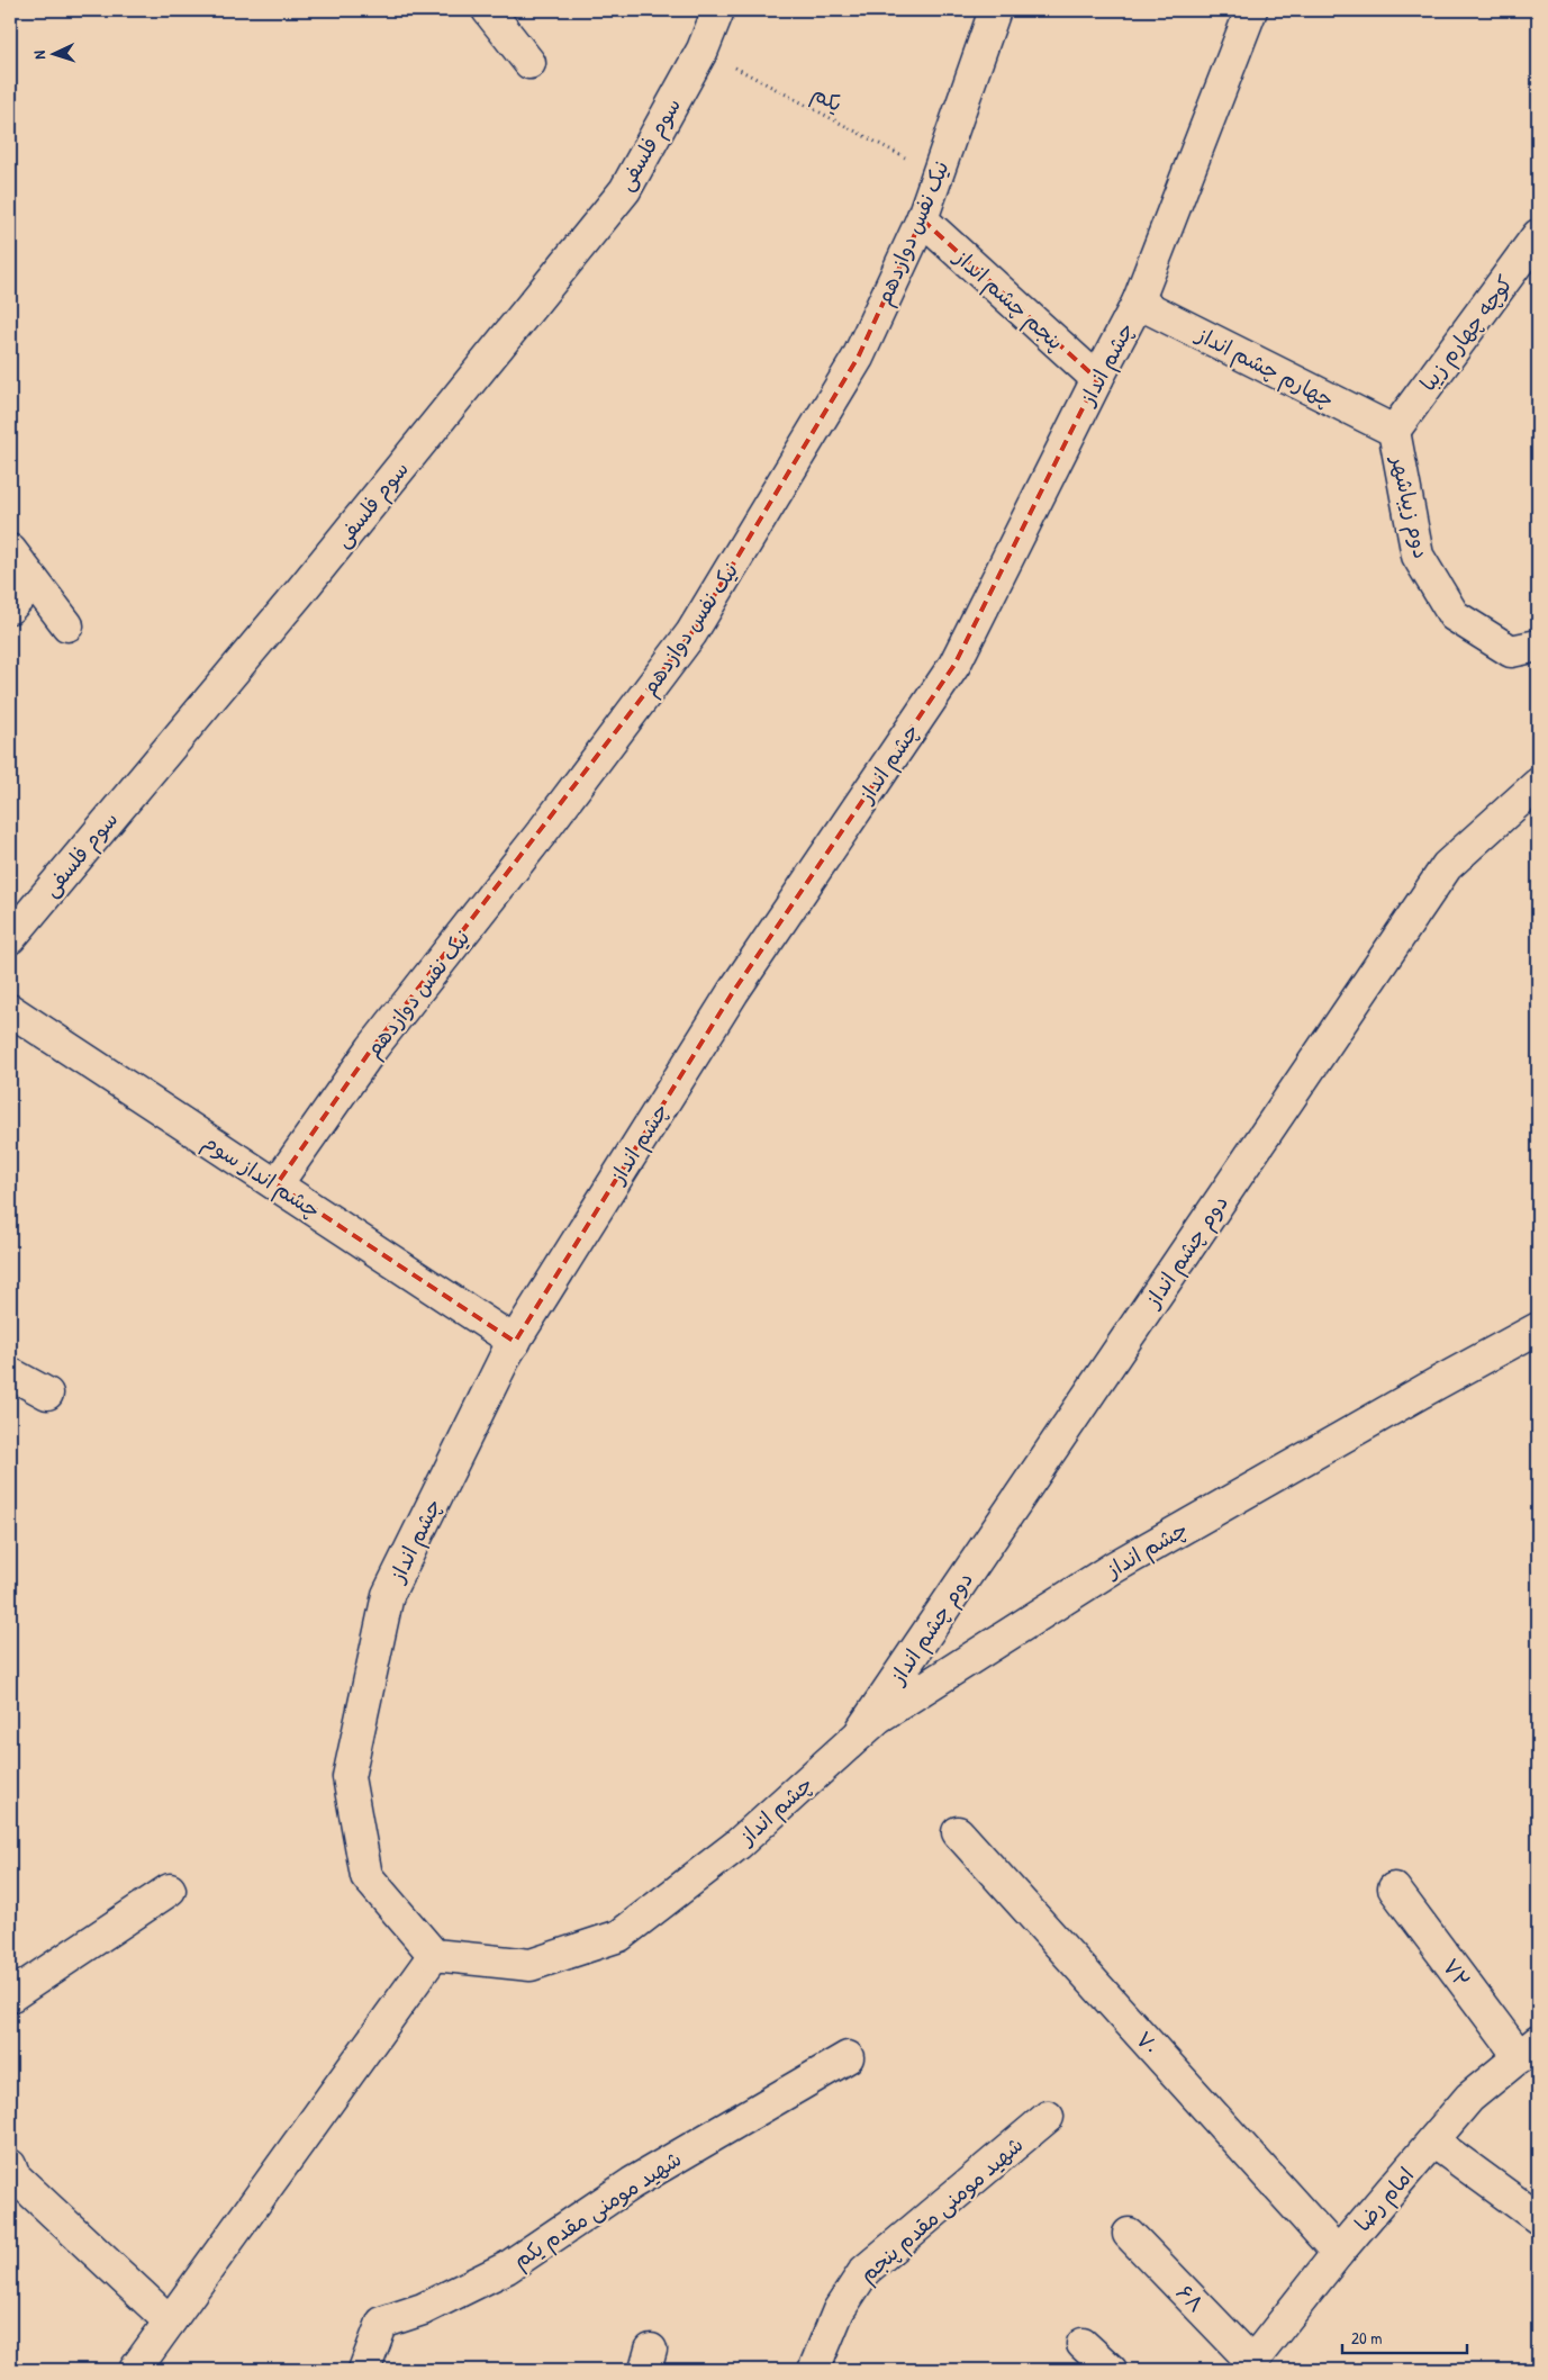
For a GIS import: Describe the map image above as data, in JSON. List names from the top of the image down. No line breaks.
{"streets":{"street":["سوم فلسفی","نیک نفس دوازدهم","پنجم چشم انداز","کوچه چهارم زیبا","چشم انداز","چهارم چشم انداز","دوم زیباشهر","چشم انداز سوم","دوم چشم انداز","۷۲","۷۰","امام رضا","شهید مومنی مقدم یکم","شهید مومنی مقدم پنجم","۶۸"],"path":["یکم"]},"crossings":[["یکم","سوم فلسفی"],["یکم","نیک نفس دوازدهم"],["نیک نفس دوازدهم","پنجم چشم انداز"],["نیک نفس دوازدهم","چشم انداز سوم"],["پنجم چشم انداز","چشم انداز"],["کوچه چهارم زیبا","چهارم چشم انداز"],["کوچه چهارم زیبا","دوم زیباشهر"],["چشم انداز","چهارم چشم انداز"],["چشم انداز","چشم انداز سوم"],["چشم انداز","دوم چشم انداز"],["چهارم چشم انداز","دوم زیباشهر"],["۷۲","امام رضا"],["۷۰","امام رضا"],["امام رضا","۶۸"]],"scale_bar":"20 m","north":"left"}
